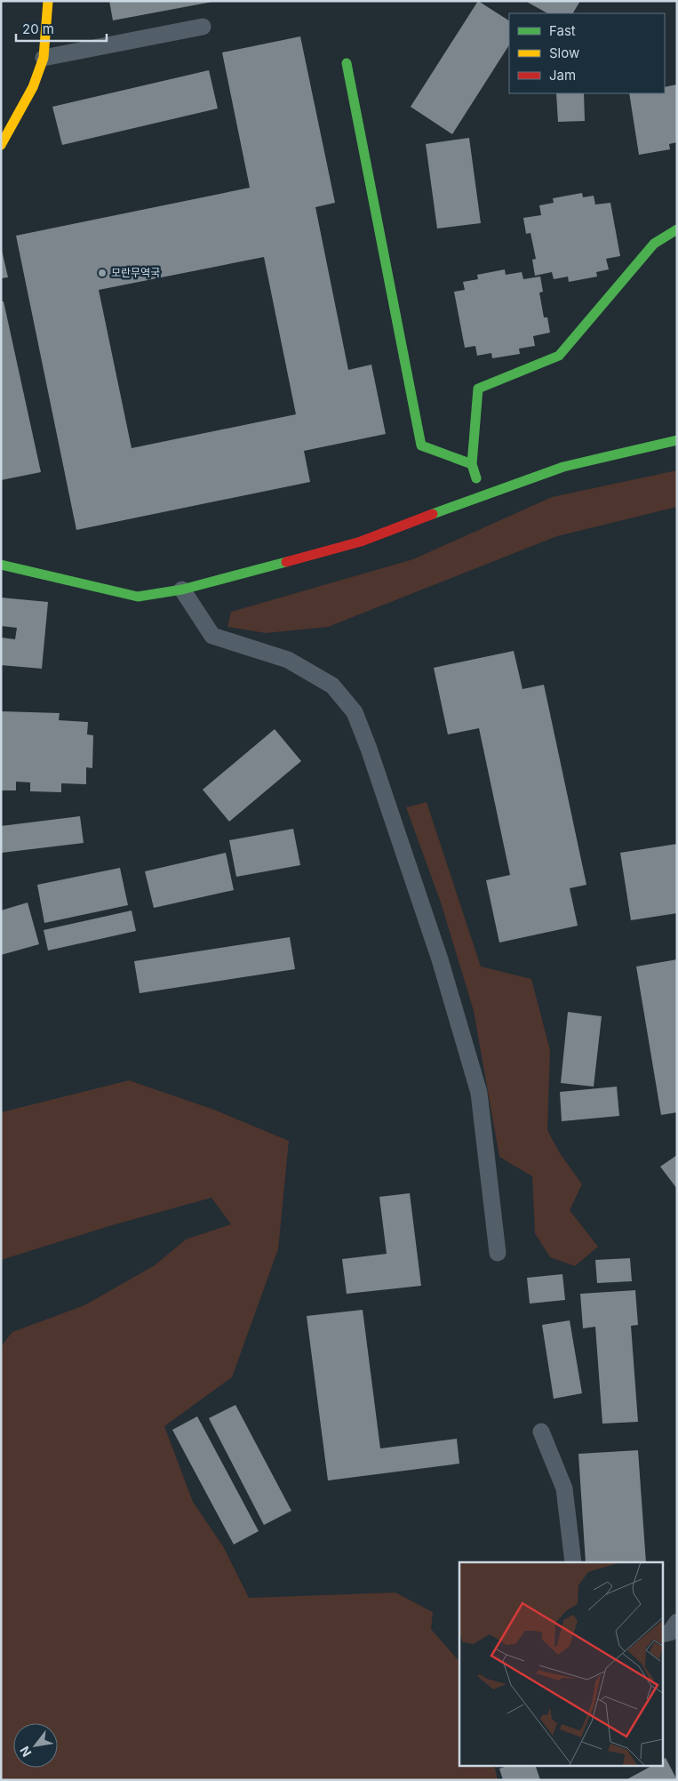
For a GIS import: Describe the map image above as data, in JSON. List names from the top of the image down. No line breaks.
{"places":["모란무역국"],"legend":["Fast","Slow","Jam"],"scale_bar":"20 m","north":"bottom left"}
